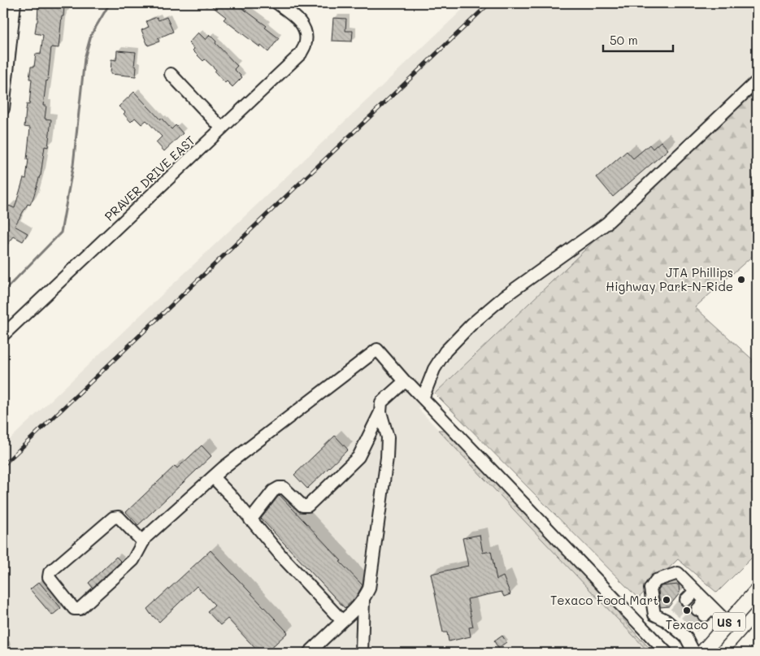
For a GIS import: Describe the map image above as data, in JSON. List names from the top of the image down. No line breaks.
{"streets":{"main road":["US 1"],"street":["PRAVER DRIVE EAST"]},"places":["JTA Phillips Highway Park-N-Ride","Texaco Food Mart","Texaco"],"scale_bar":"50 m"}
